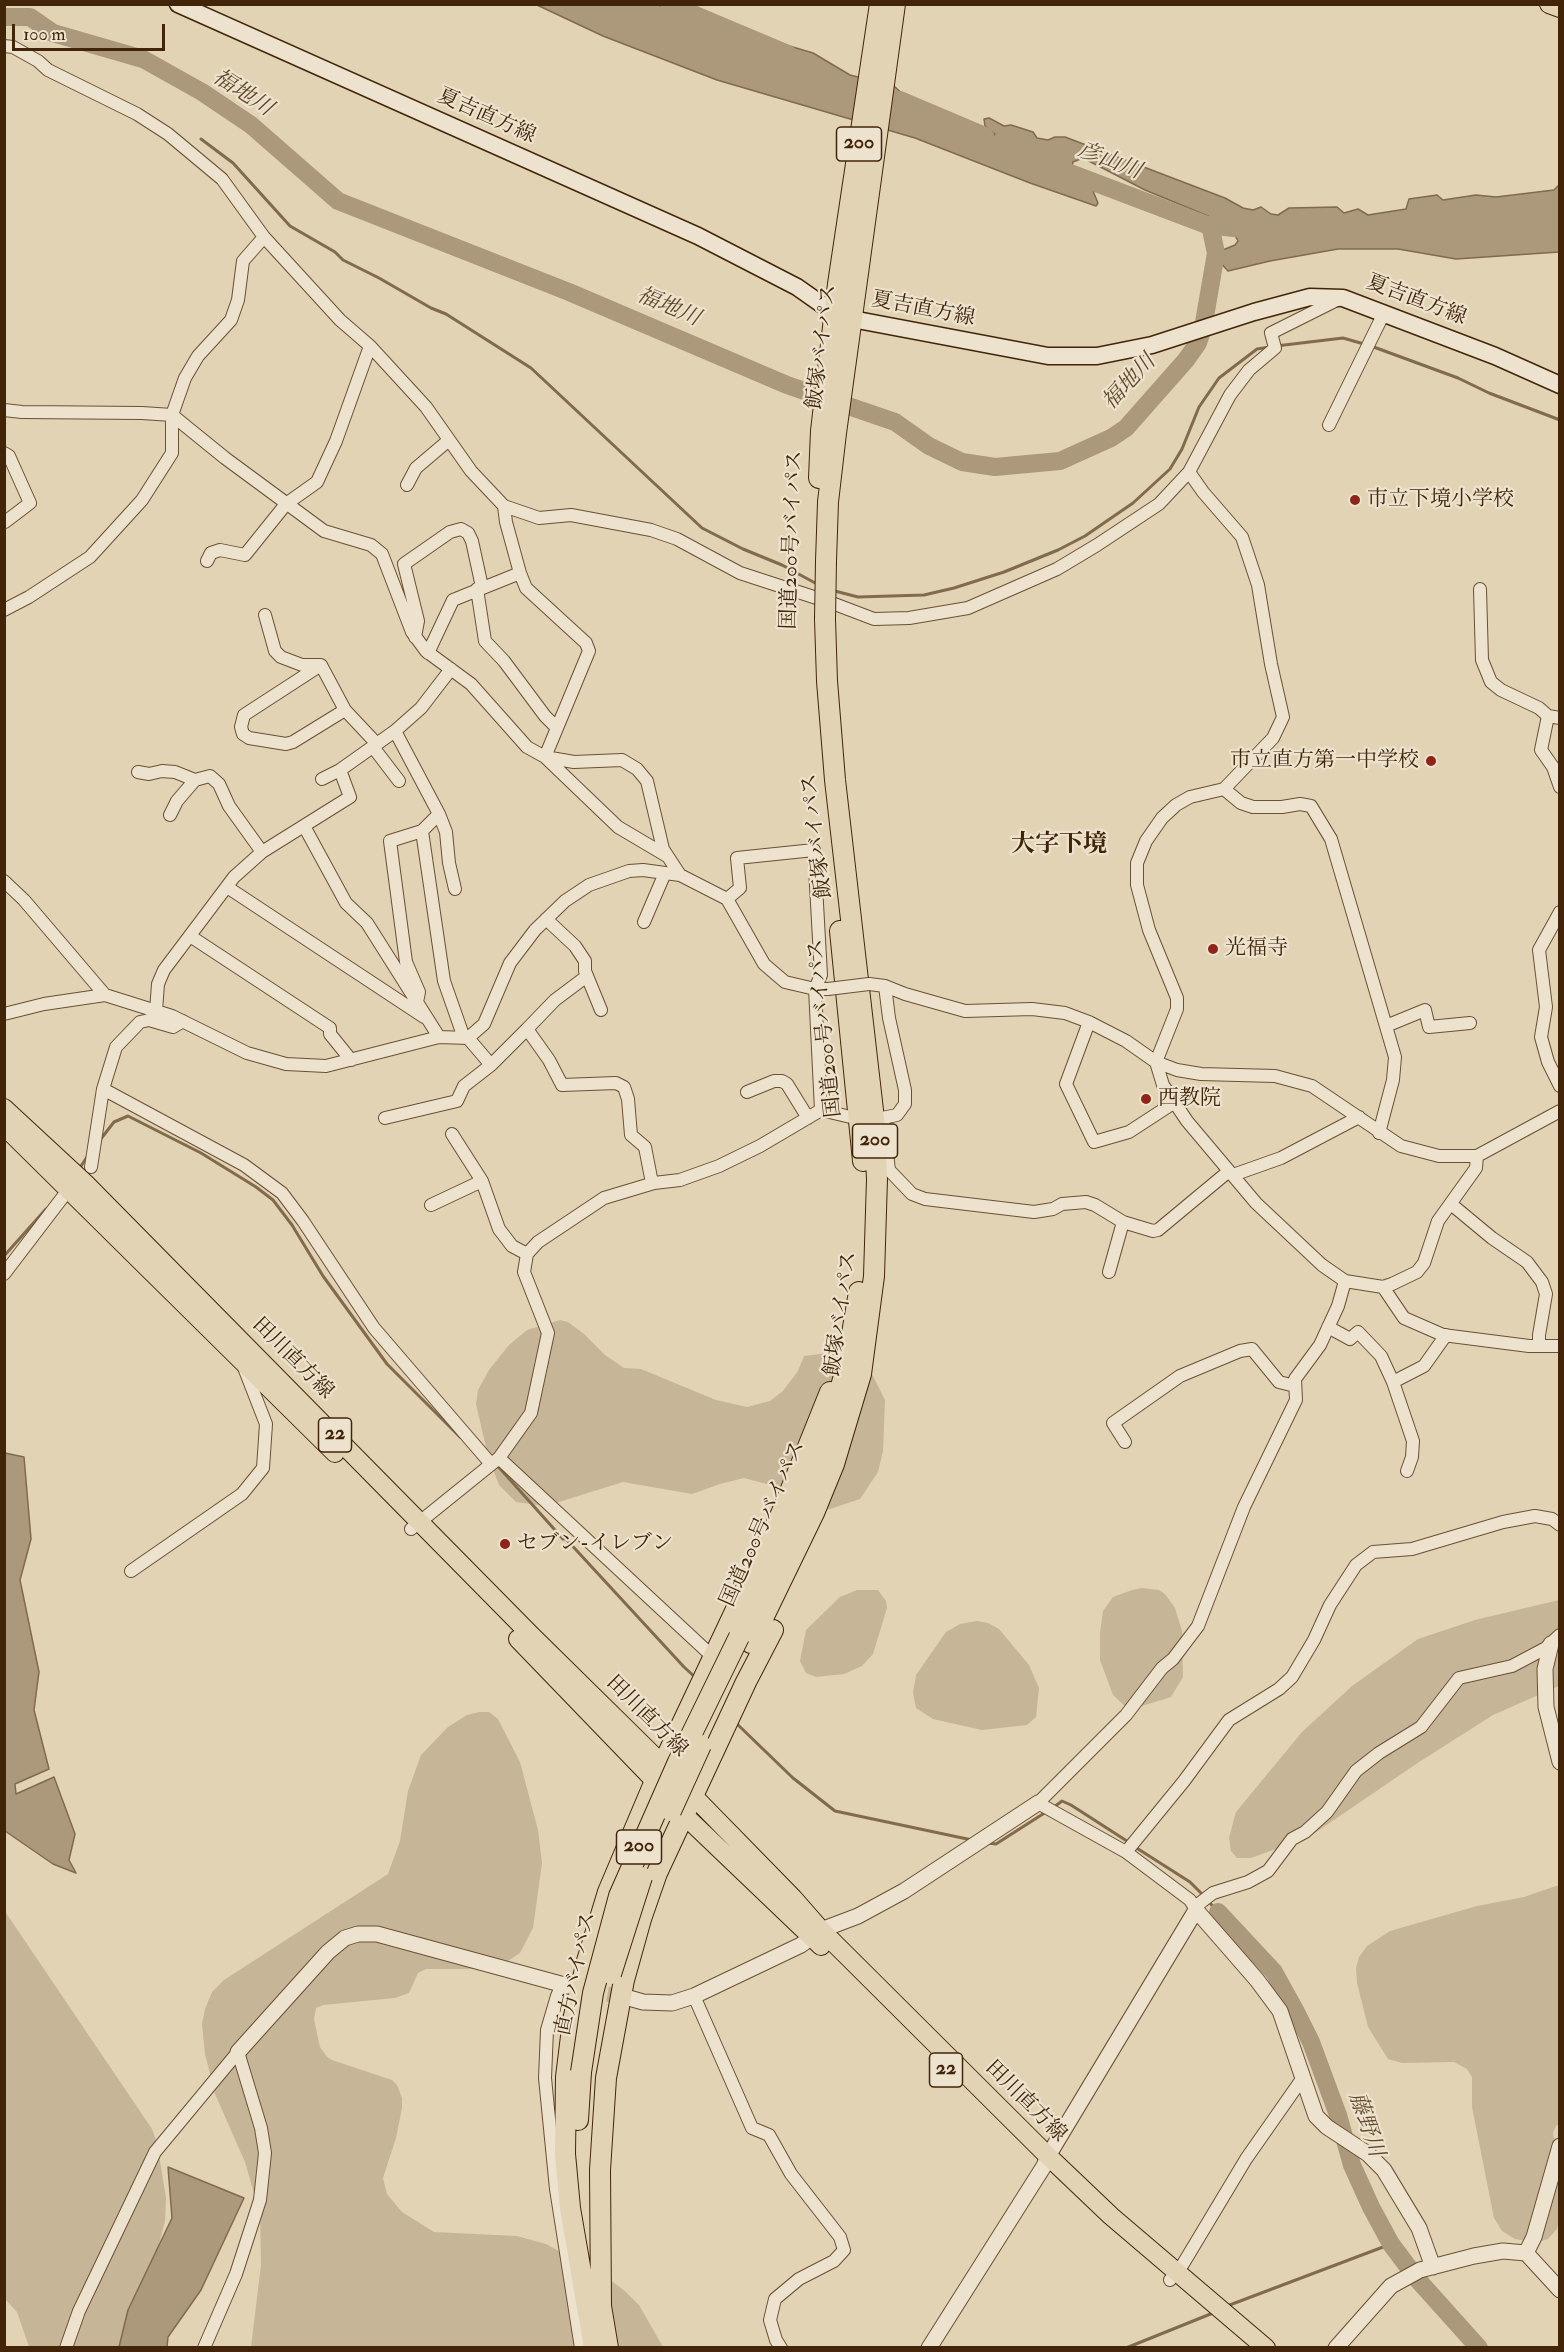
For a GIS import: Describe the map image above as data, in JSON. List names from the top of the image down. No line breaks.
{"streets":{"highway":["200","飯塚バイパス","国道200号バイパス","直方バイパス"],"main road":["夏吉直方線","田川直方線","22"]},"crossings":[["夏吉直方線","国道200号バイパス"],["200","飯塚バイパス"],["200","国道200号バイパス"],["飯塚バイパス","国道200号バイパス"],["飯塚バイパス","直方バイパス"],["国道200号バイパス","直方バイパス"]],"districts":["大字下境"],"water":["福地川","彦山川","藤野川"],"places":["市立下境小学校","市立直方第一中学校","光福寺","西教院","セブン-イレブン"],"scale_bar":"100 m"}
